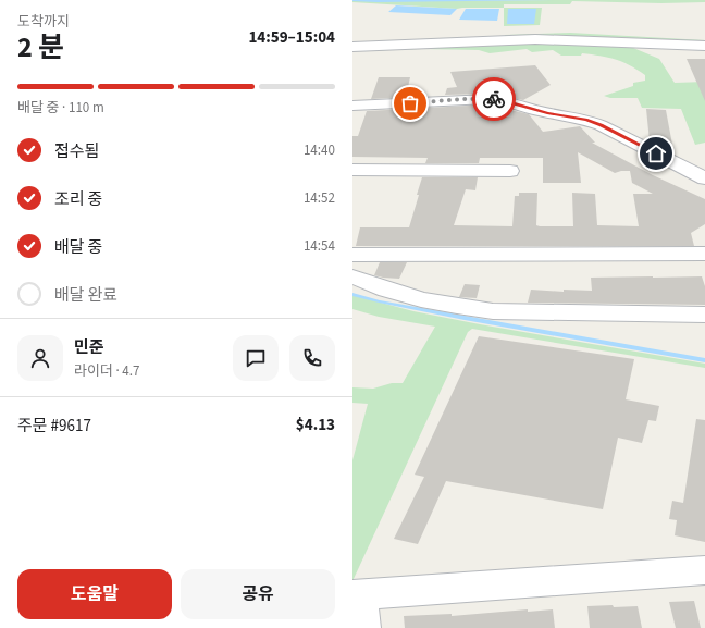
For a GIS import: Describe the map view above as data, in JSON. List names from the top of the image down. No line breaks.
{"page":{"heading":["2 분","도착까지","14:59–15:04"],"panel":["민준","라이더 · 4.7","주문 #9617","$4.13"],"bar":"배달 중 · 110 m","list":[["접수됨","14:40"],["조리 중","14:52"],["배달 중","14:54"],"배달 완료"],"buttons":["도움말","공유"]}}
